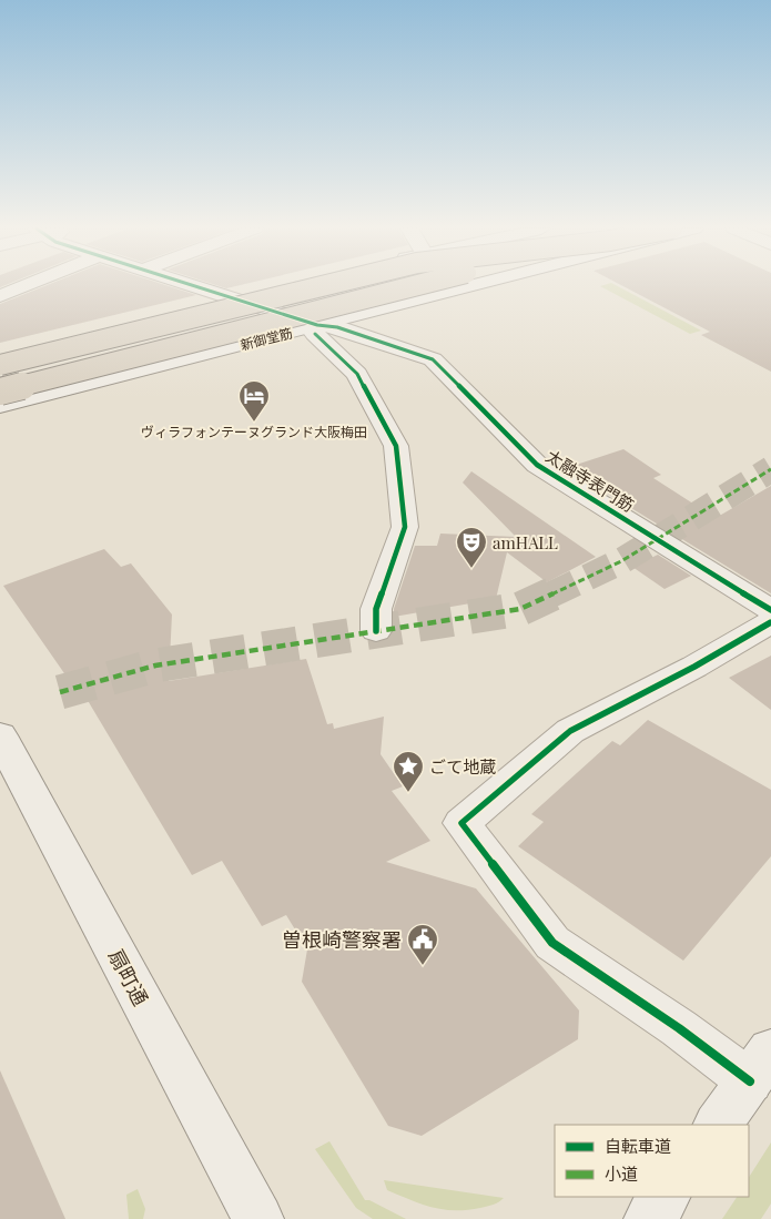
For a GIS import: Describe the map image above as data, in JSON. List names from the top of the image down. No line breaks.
{"streets":{"street":["新御堂筋","太融寺表門筋","扇町通"]},"crossings":[["新御堂筋","太融寺表門筋"]],"places":{"hotel":["ヴィラフォンテーヌグランド大阪梅田"],"theatre":["amHALL"],"place":["ごて地蔵"],"public building":["曽根崎警察署"]},"legend":["自転車道","小道"]}
